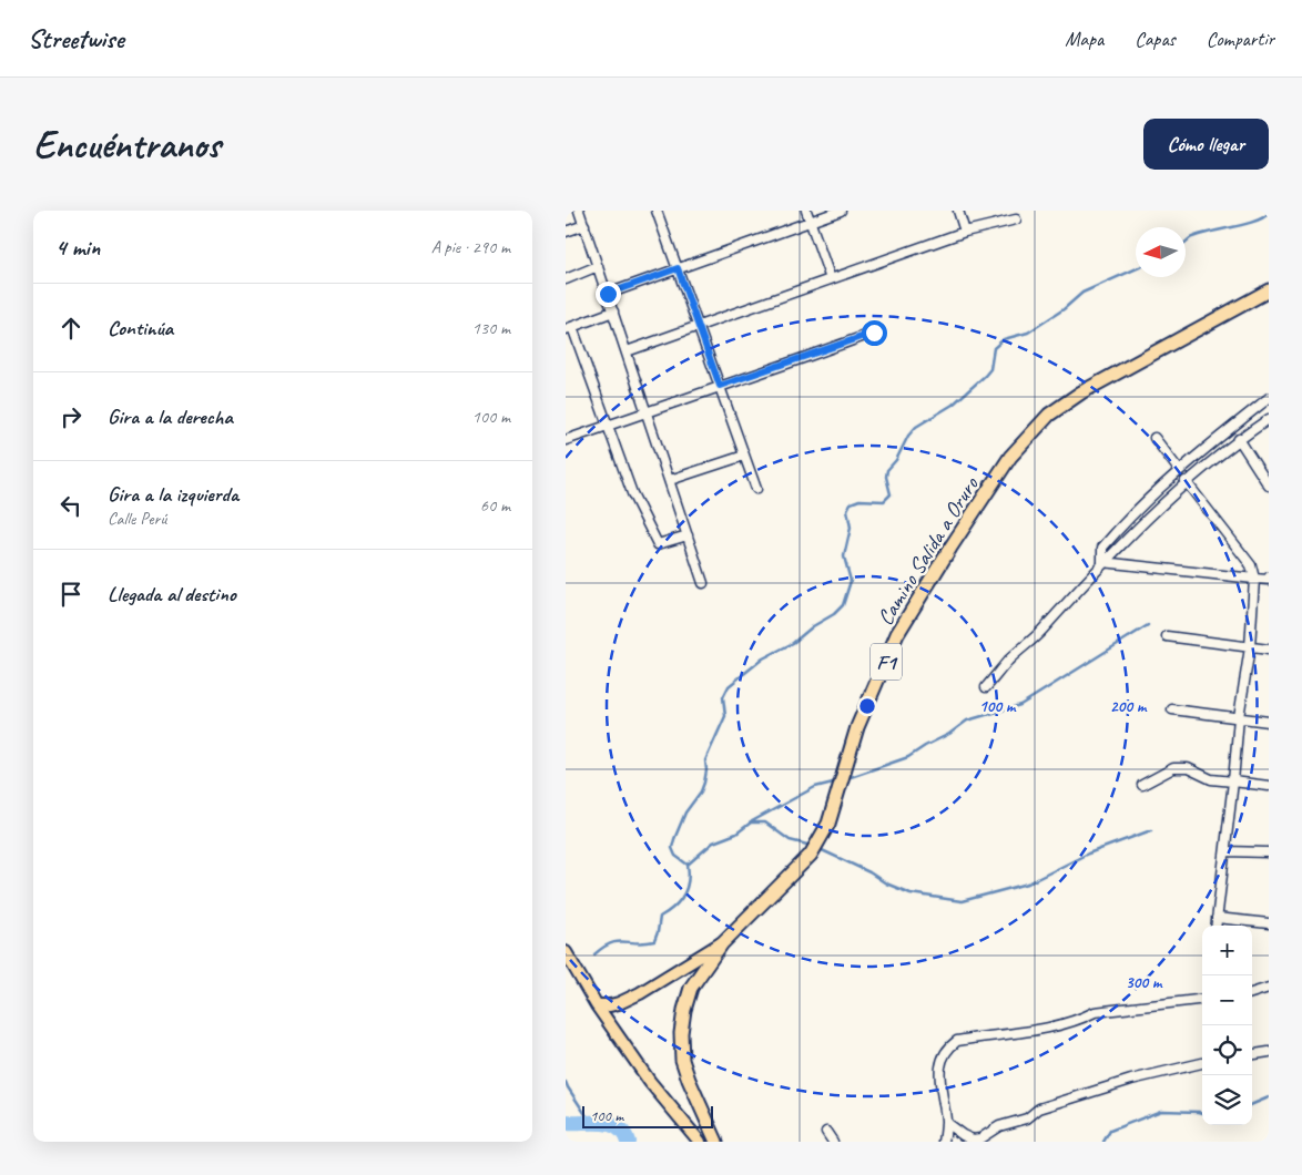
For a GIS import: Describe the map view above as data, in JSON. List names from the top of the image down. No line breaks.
{"streets":{"highway":["Camino Salida a Oruro","F1"]},"scale_bar":"100 m","north":"left","page":{"header":"Streetwise","nav":["Mapa","Capas","Compartir"],"buttons":"Cómo llegar","title":"Encuéntranos","heading":["4 min","A pie · 290 m"],"list":[["Continúa","130 m"],["Gira a la derecha","100 m"],["Gira a la izquierda","Calle Perú","60 m"],"Llegada al destino"],"map_buttons":["+","−"],"scale":"100 m"},"rings":["100 m","200 m","300 m"]}
